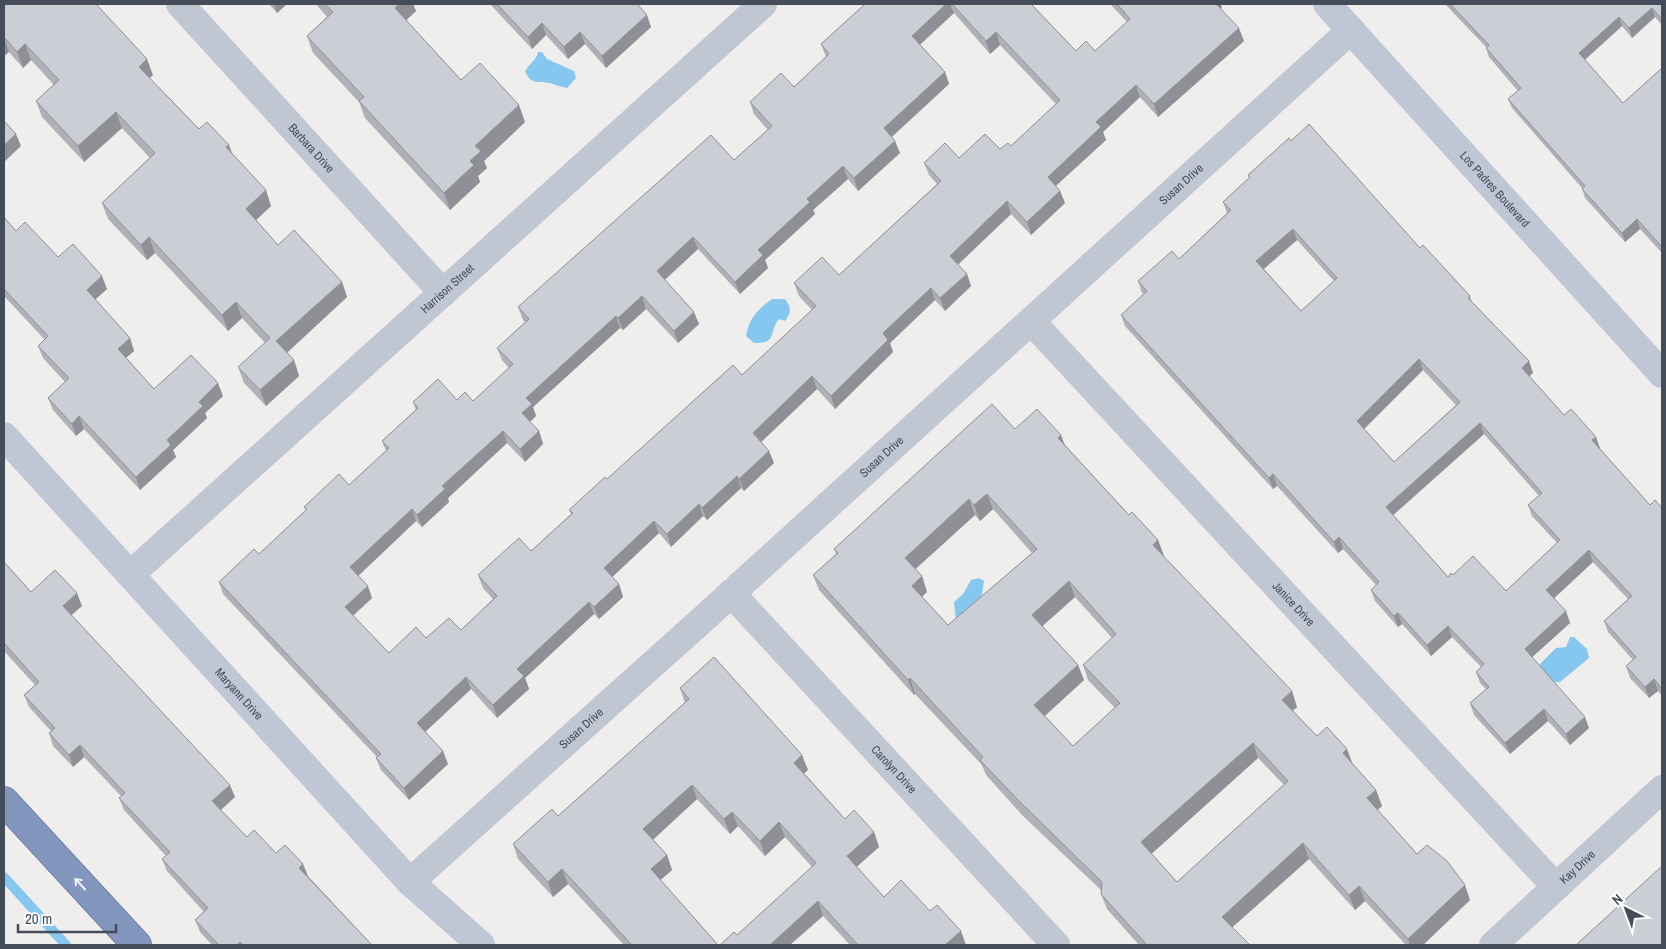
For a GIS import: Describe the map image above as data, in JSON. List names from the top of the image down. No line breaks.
{"streets":{"street":["Barbara Drive","Susan Drive","Los Padres Boulevard","Harrison Street","Janice Drive","Maryann Drive","Carolyn Drive","Kay Drive"]},"crossings":[["Barbara Drive","Harrison Street"],["Susan Drive","Los Padres Boulevard"],["Susan Drive","Janice Drive"],["Susan Drive","Maryann Drive"],["Susan Drive","Carolyn Drive"],["Harrison Street","Maryann Drive"],["Janice Drive","Kay Drive"]],"scale_bar":"20 m","north":"top left"}
